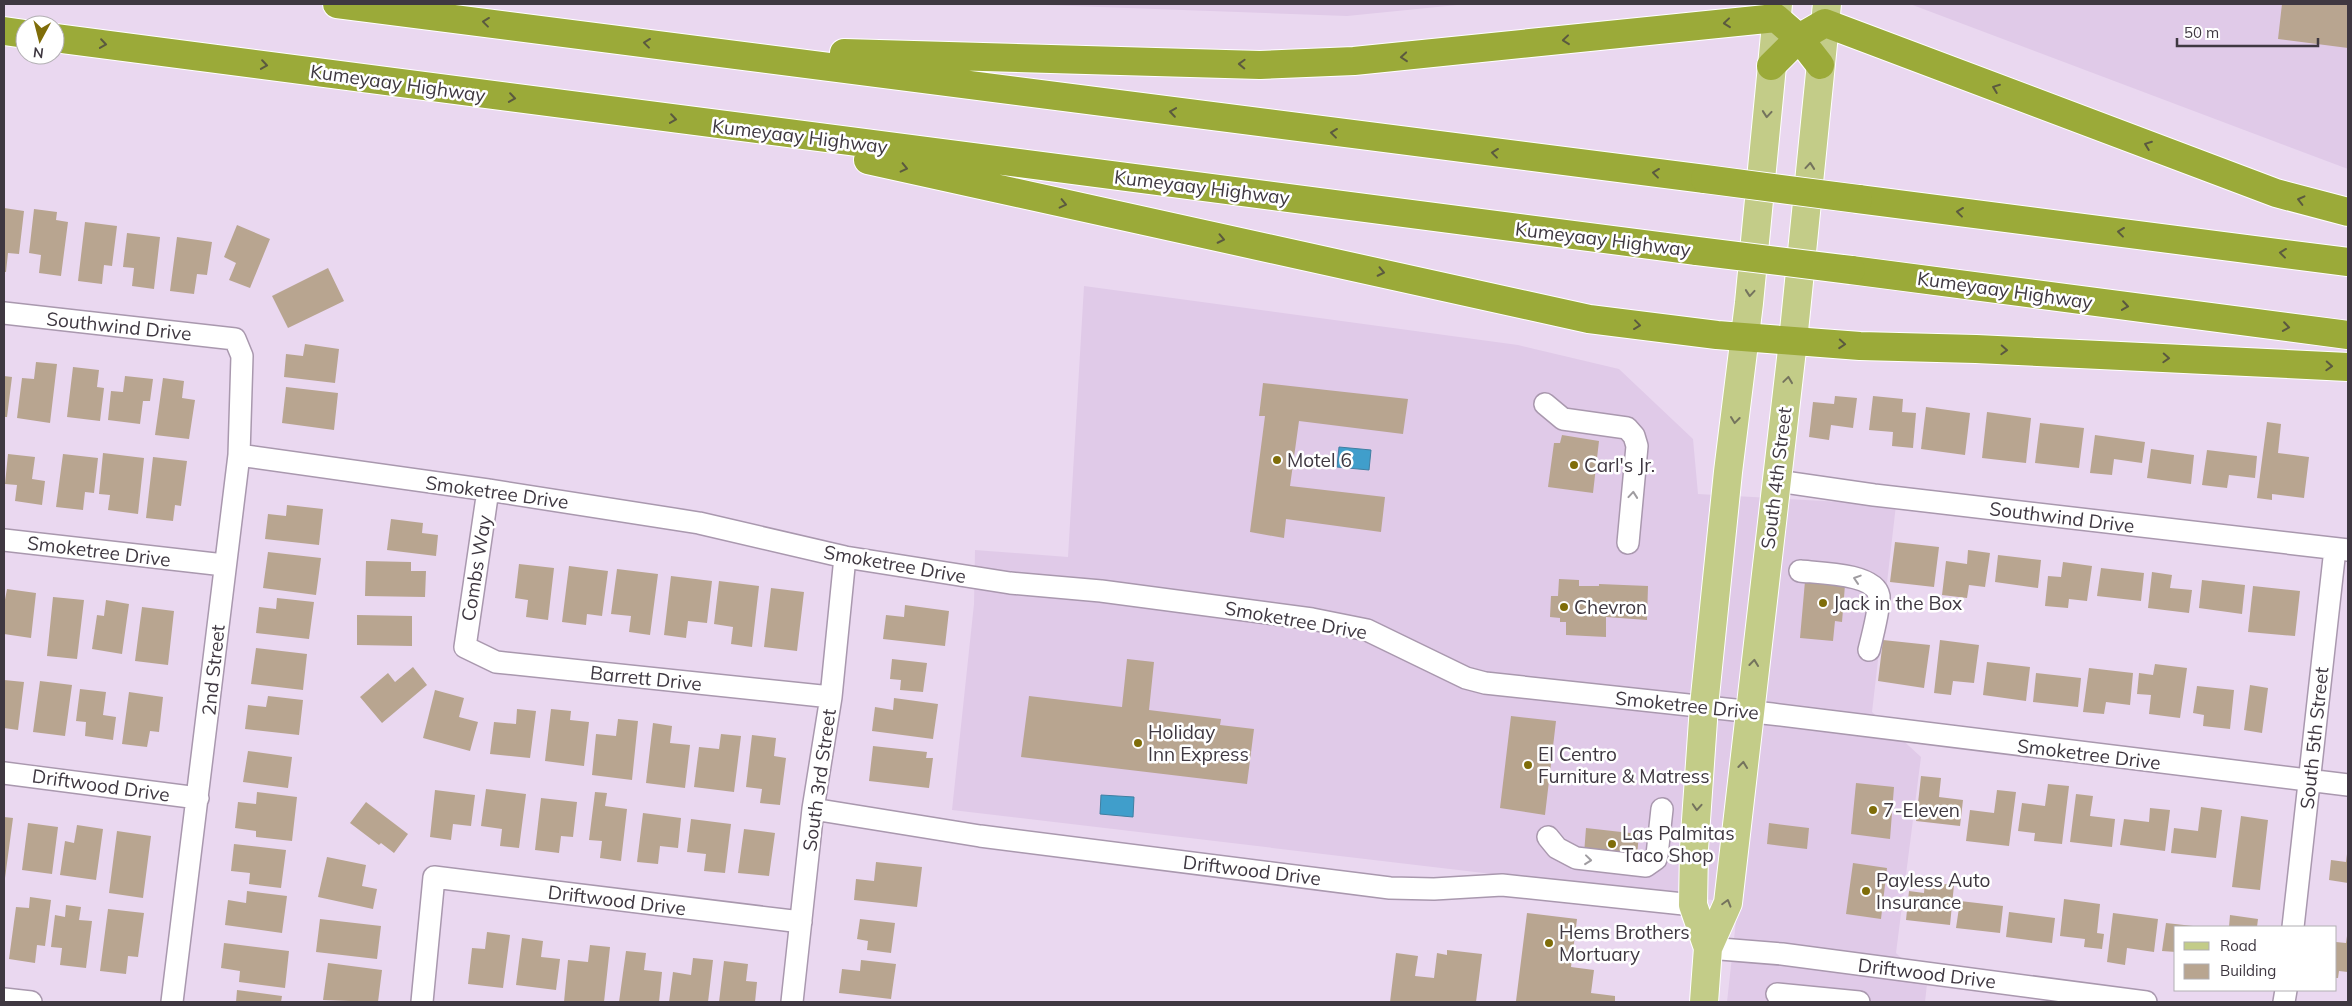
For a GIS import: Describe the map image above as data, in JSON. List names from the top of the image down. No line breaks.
{"streets":{"highway":["Kumeyaay Highway"],"main road":["South 4th Street"],"street":["Southwind Drive","Smoketree Drive","Combs Way","2nd Street","Barrett Drive","South 5th Street","South 3rd Street","Driftwood Drive"]},"crossings":[["Southwind Drive","South 4th Street"],["Southwind Drive","2nd Street"],["Southwind Drive","South 5th Street"],["South 4th Street","Smoketree Drive"],["South 4th Street","Driftwood Drive"],["Smoketree Drive","Combs Way"],["Smoketree Drive","2nd Street"],["Smoketree Drive","South 5th Street"],["Smoketree Drive","South 3rd Street"],["Combs Way","Barrett Drive"],["2nd Street","Driftwood Drive"],["Barrett Drive","South 3rd Street"],["South 3rd Street","Driftwood Drive"]],"places":["Motel 6","Carl's Jr.","Jack in the Box","Chevron","Holiday Inn Express","El Centro Furniture & Matress","7-Eleven","Las Palmitas Taco Shop","Payless Auto Insurance","Hems Brothers Mortuary"],"legend":["Road","Building"],"scale_bar":"50 m","north":"bottom"}
